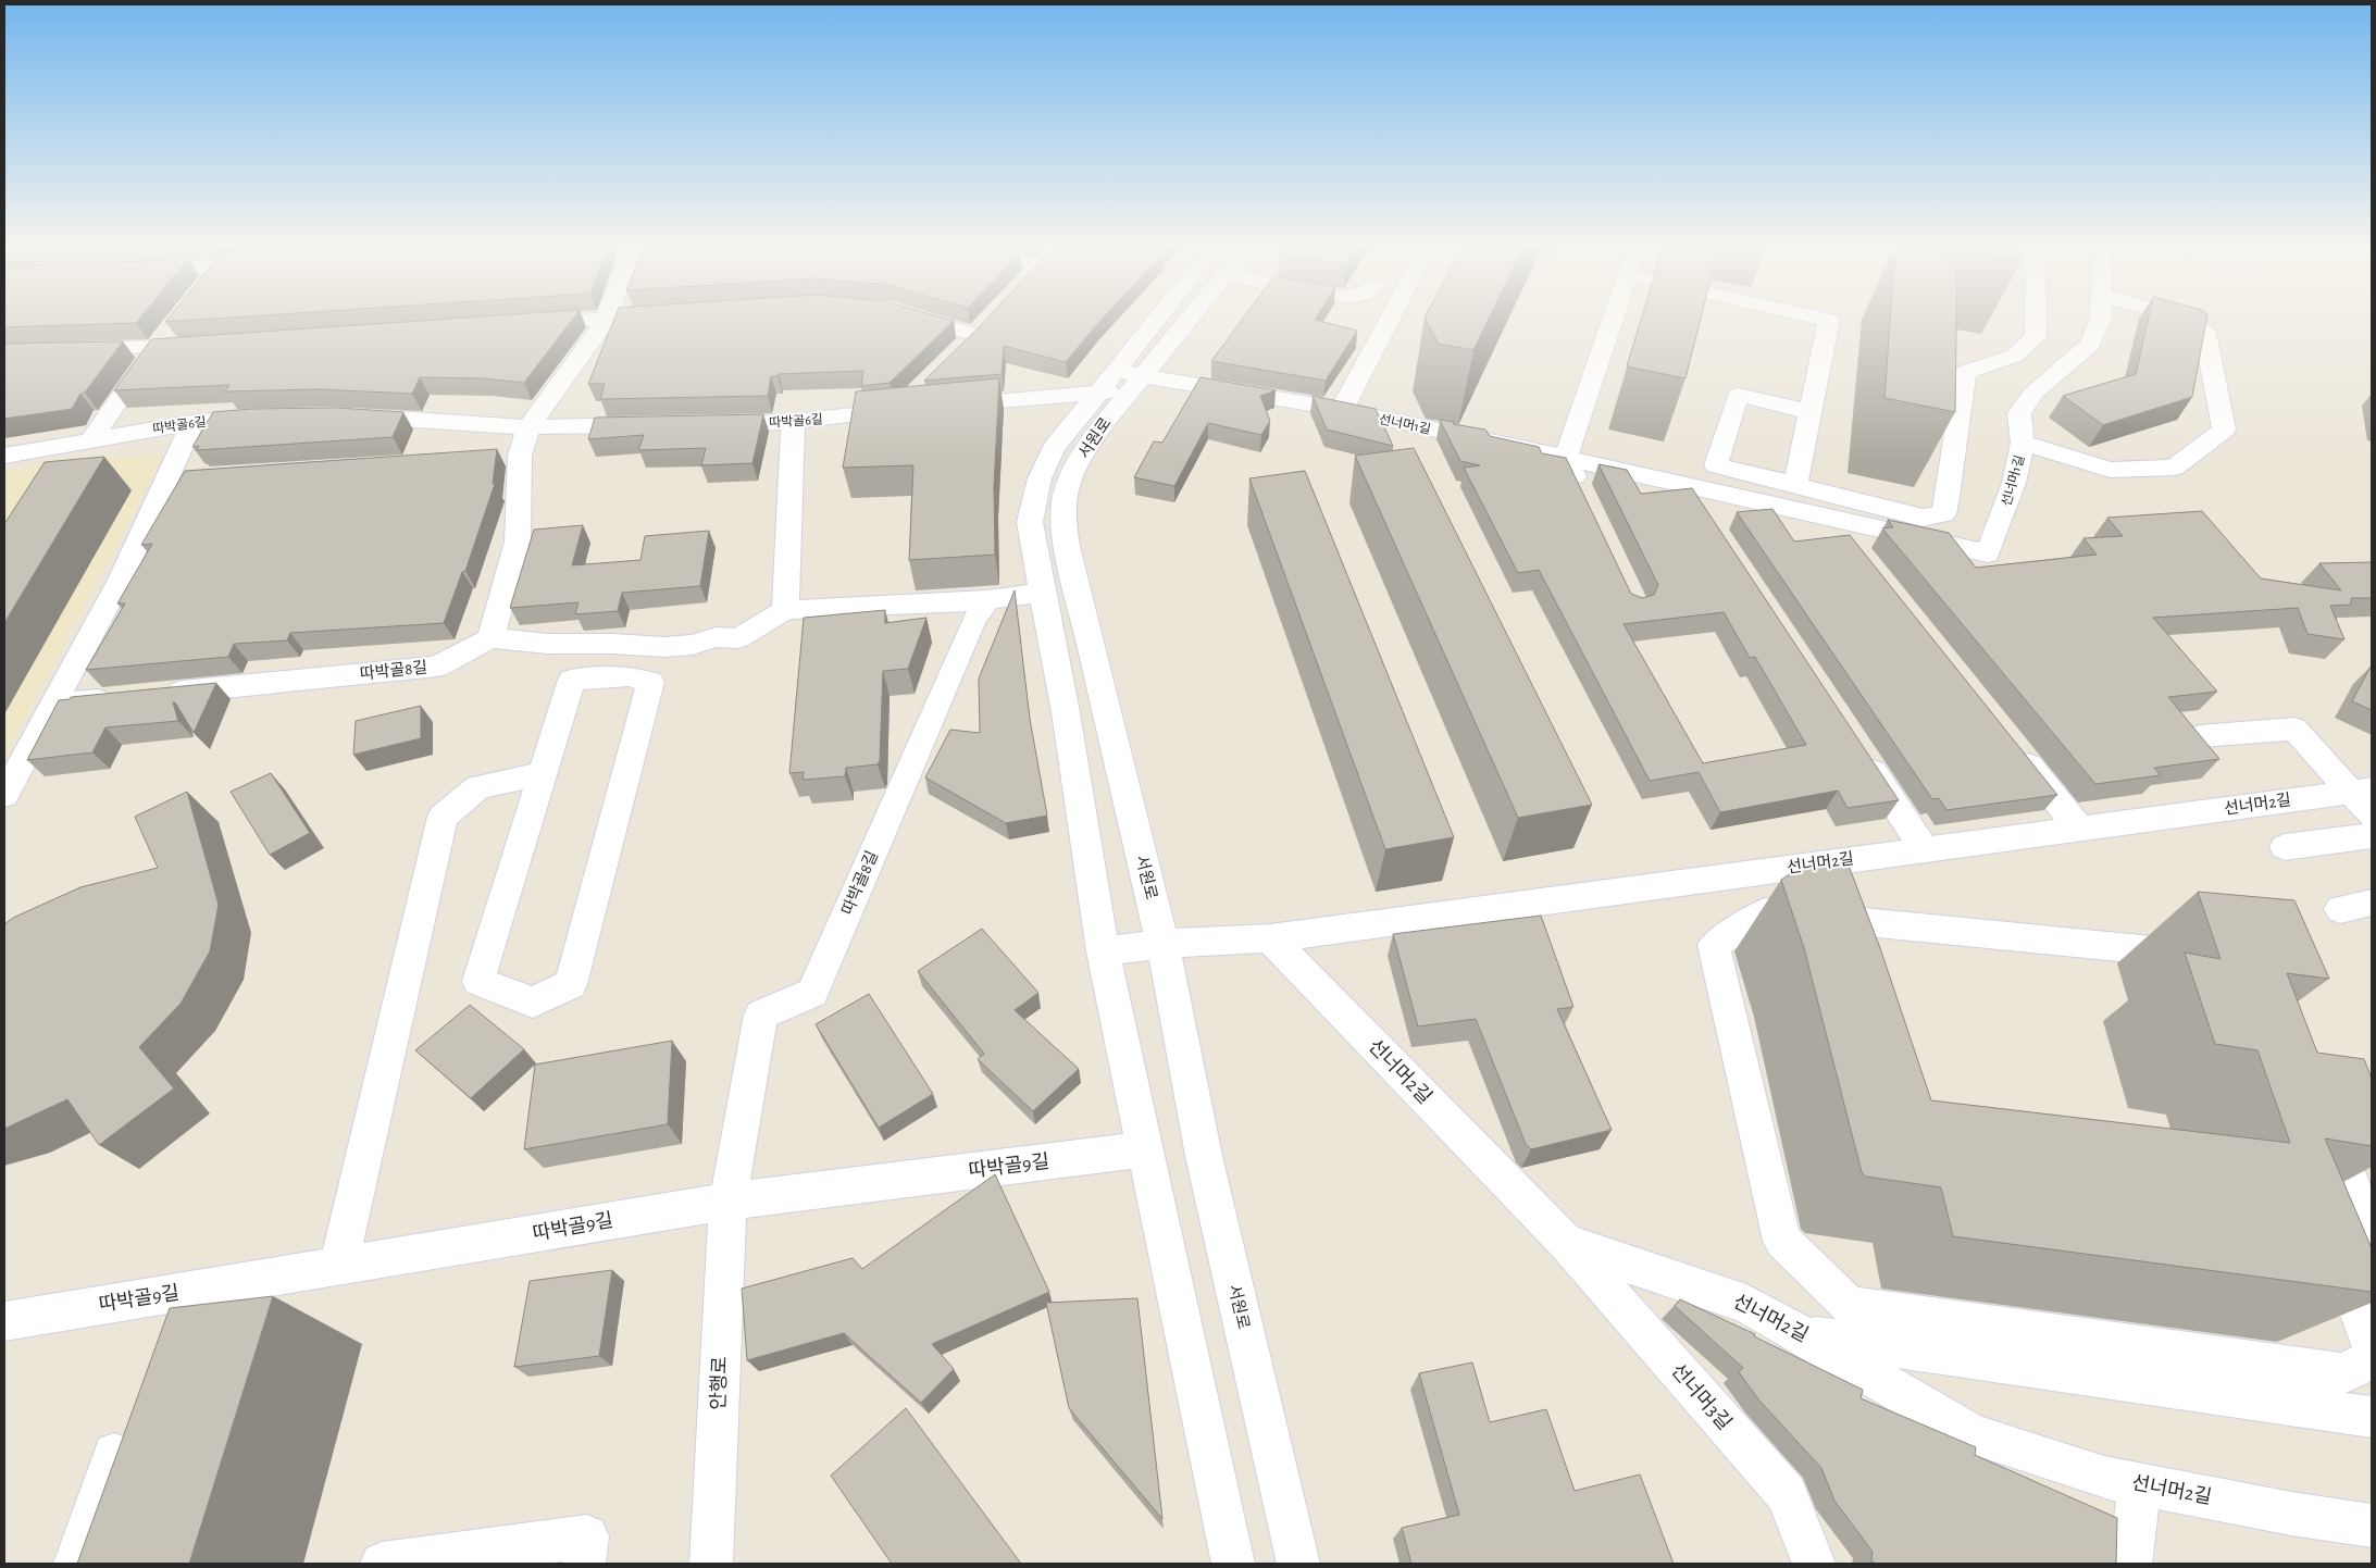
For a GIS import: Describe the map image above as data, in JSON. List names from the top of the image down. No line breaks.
{"streets":{"street":["따박골6길","선너머1길","서원로","따박골8길","선너머2길","따박골9길","안행로","선너머3길"]},"crossings":[["선너머1길","서원로"],["서원로","선너머2길"],["서원로","따박골9길"],["따박골8길","따박골9길"],["따박골8길","안행로"],["선너머2길","선너머3길"],["따박골9길","안행로"]]}
